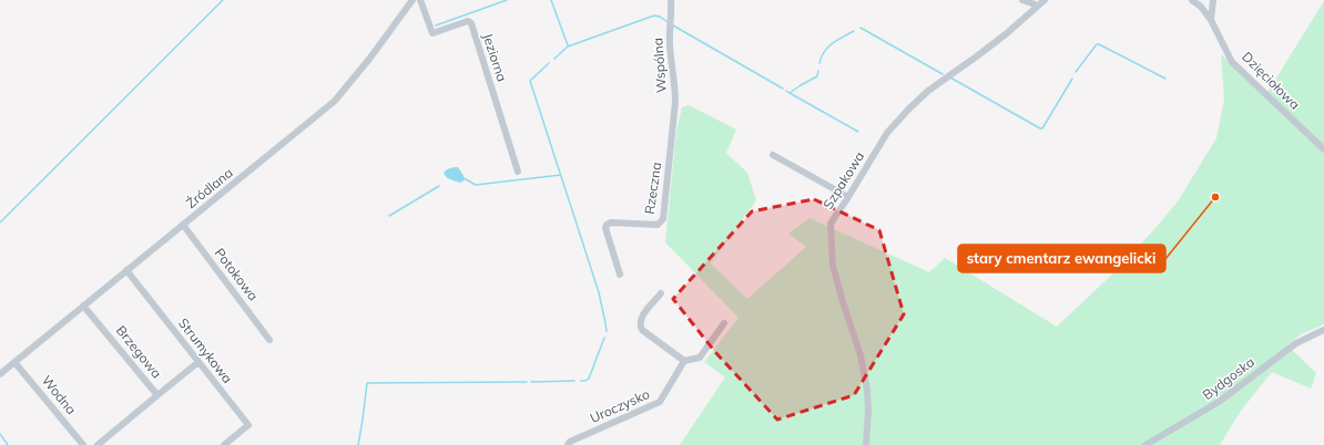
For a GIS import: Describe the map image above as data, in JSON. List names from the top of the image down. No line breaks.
{"streets":{"street":["Jeziorna","Wspólna","Dzięciołowa","Szpakowa","Źródlana","Rzeczna","Potokowa","Strumykowa","Brzegowa","Bydgoska","Wodna","Uroczysko"]},"crossings":[["Wspólna","Rzeczna"],["Źródlana","Potokowa"],["Źródlana","Strumykowa"],["Źródlana","Brzegowa"],["Źródlana","Wodna"],["Strumykowa","Brzegowa"]],"places":["stary cmentarz ewangelicki"]}
